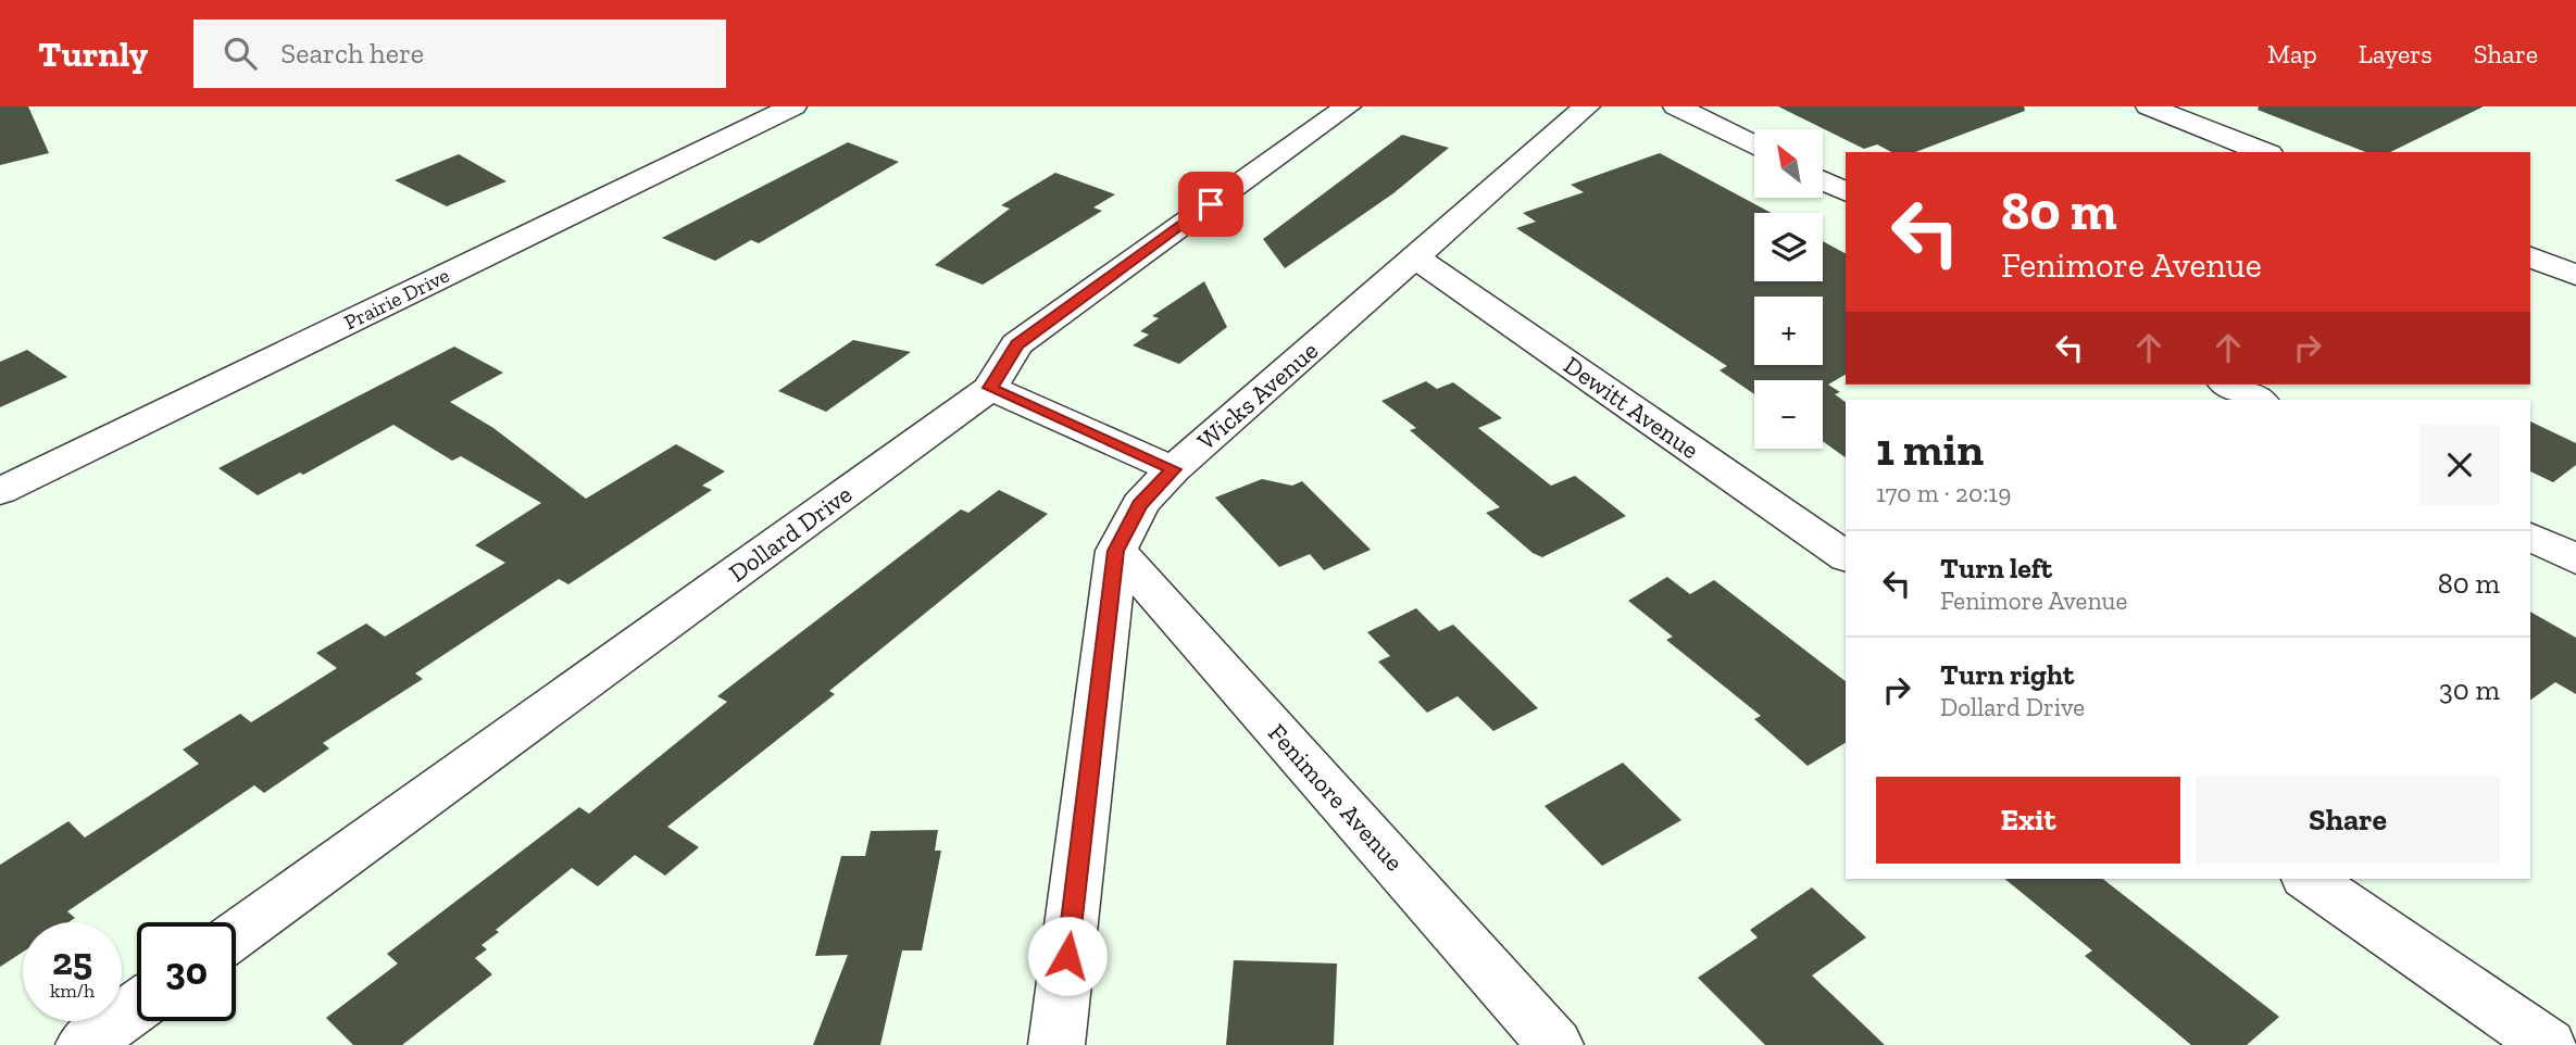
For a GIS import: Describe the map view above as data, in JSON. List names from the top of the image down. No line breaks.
{"streets":{"street":["Prairie Drive","Wicks Avenue","Dewitt Avenue","Dollard Drive","Fenimore Avenue"]},"crossings":[["Wicks Avenue","Dewitt Avenue"],["Wicks Avenue","Fenimore Avenue"]],"north":"top left","page":{"header":"Turnly","search":"Search here","nav":["Map","Layers","Share"],"map_buttons":["+","−"],"turn":["80 m","Fenimore Avenue"],"heading":["1 min","170 m · 20:19"],"list":[{"name":"Turn left","note":"Fenimore Avenue","value":"80 m"},{"name":"Turn right","note":"Dollard Drive","value":"30 m"}],"buttons":["Exit","Share"],"speed":"25 km/h","limit":"30"}}
